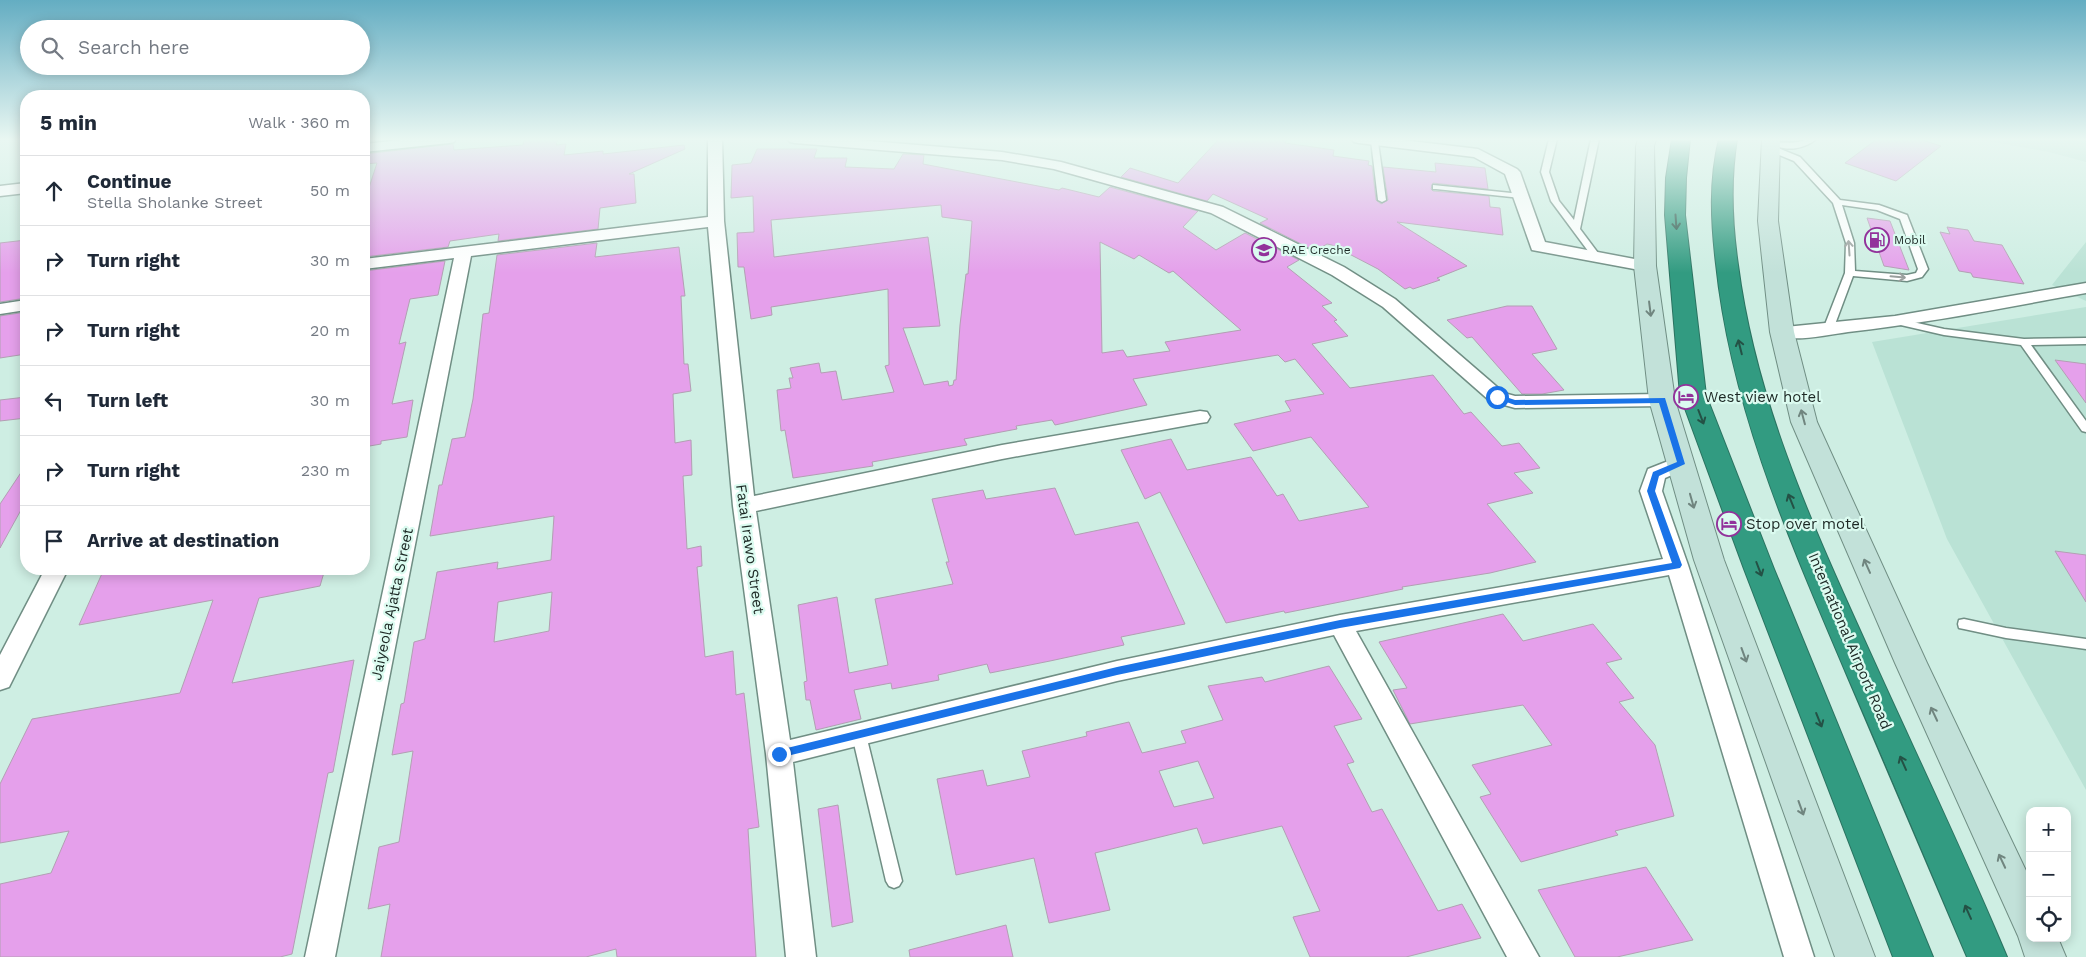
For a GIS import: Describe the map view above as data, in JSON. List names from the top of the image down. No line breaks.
{"streets":{"highway":["International Airport Road"],"street":["Fatai Irawo Street","Jaiyeola Ajatta Street"]},"places":{"fuel station":["Mobil"],"school or university":["RAE Creche"],"hotel":["West view hotel","Stop over motel"]},"page":{"search":"Search here","heading":["5 min","Walk · 360 m"],"list":[["Continue","Stella Sholanke Street","50 m"],["Turn right","30 m"],["Turn right","20 m"],["Turn left","30 m"],["Turn right","230 m"],"Arrive at destination"],"map_buttons":["+","−"]}}
